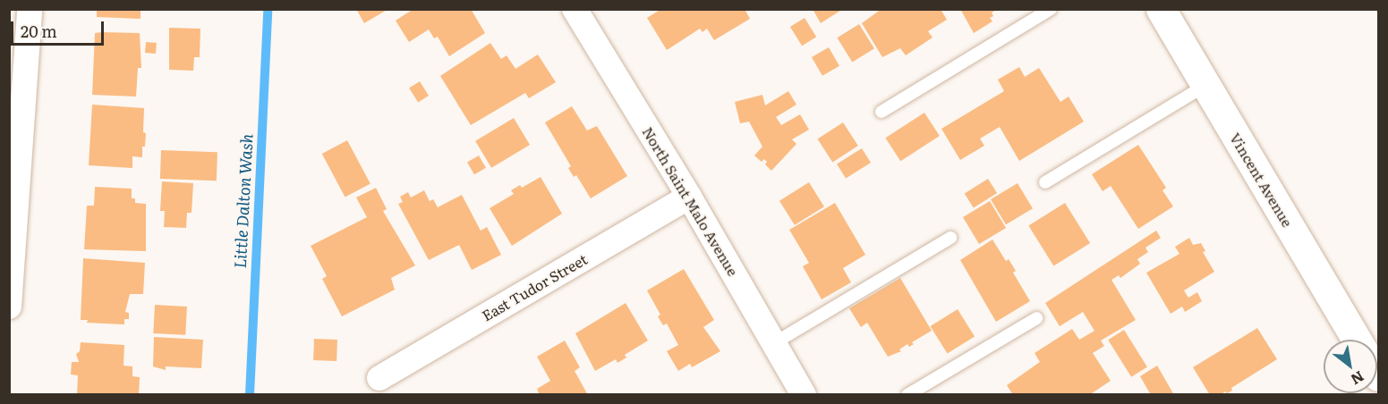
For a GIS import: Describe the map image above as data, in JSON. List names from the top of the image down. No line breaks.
{"streets":{"street":["Vincent Avenue","North Saint Malo Avenue","East Tudor Street"]},"crossings":[["North Saint Malo Avenue","East Tudor Street"]],"water":["Little Dalton Wash"],"scale_bar":"20 m","north":"bottom right"}
